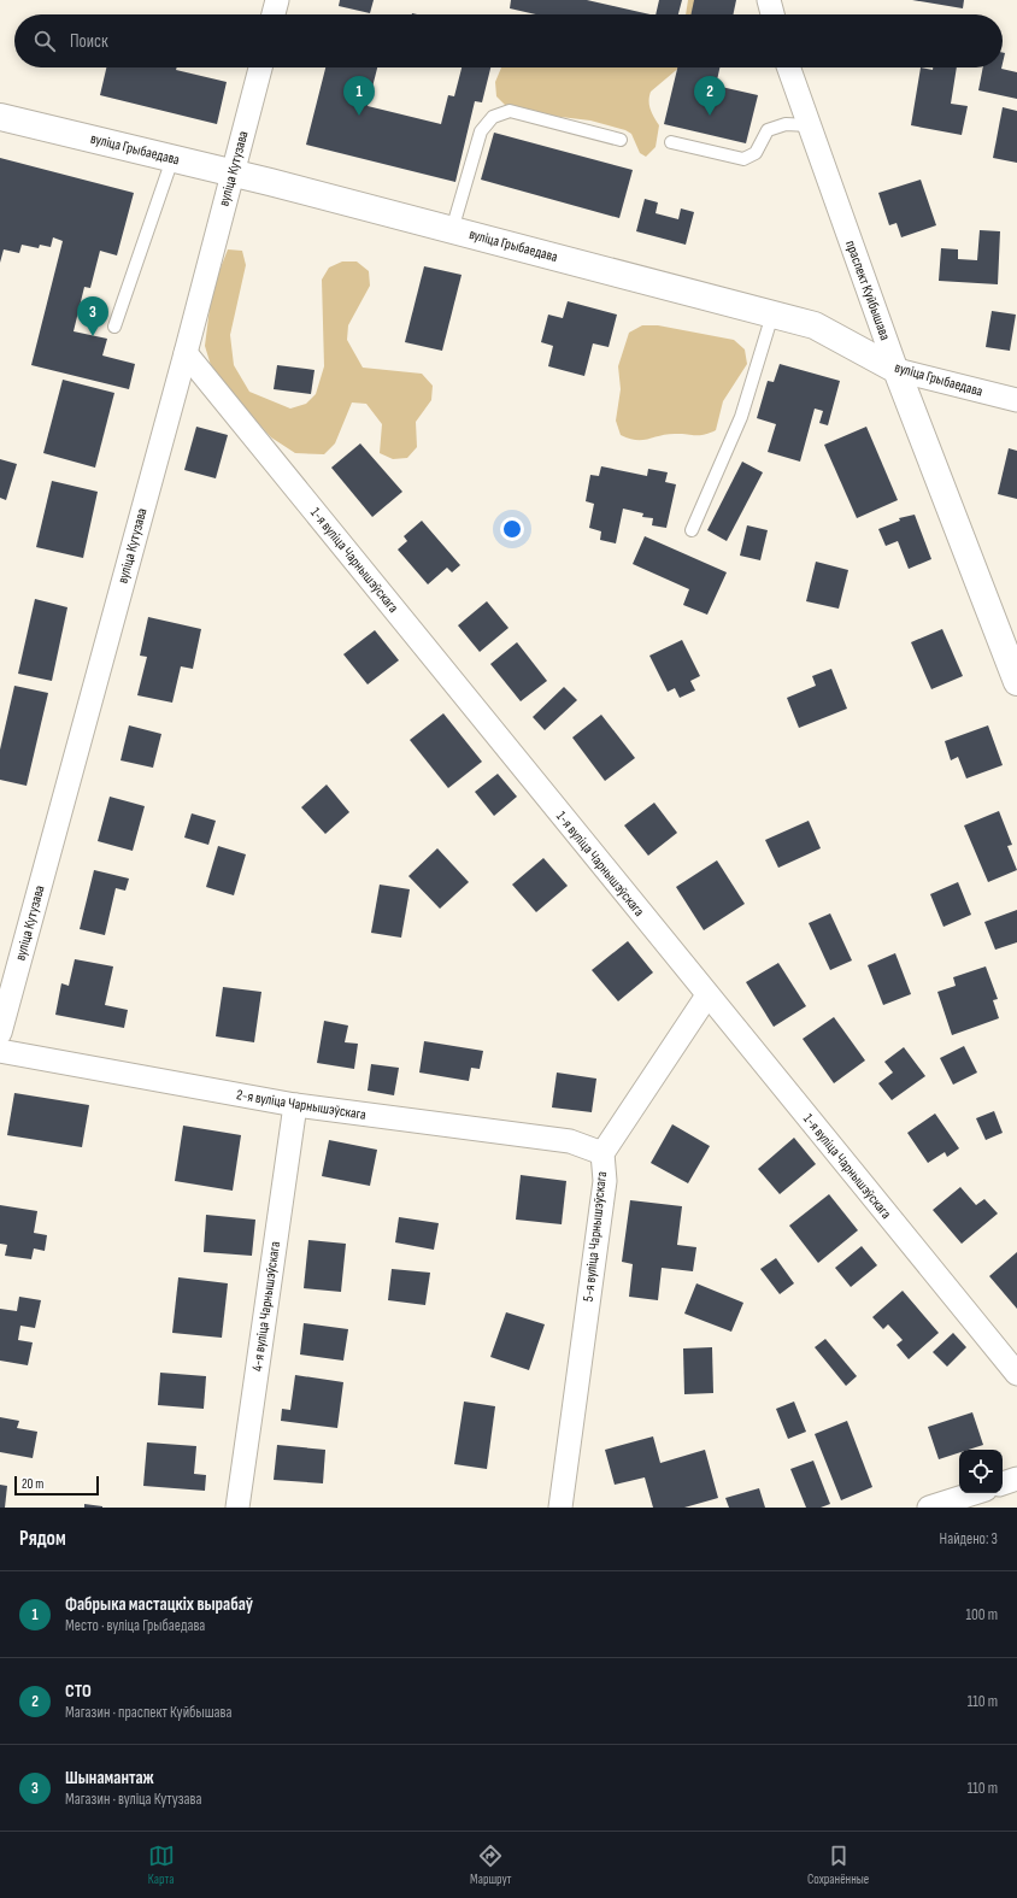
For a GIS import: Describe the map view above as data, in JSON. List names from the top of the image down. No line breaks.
{"streets":{"street":["вуліца Грыбаедава","вуліца Кутузава","праспект Куйбышава","1-я вуліца Чарнышэўскага","2-я вуліца Чарнышэўскага","5-я вуліца Чарнышэўскага","4-я вуліца Чарнышэўскага"]},"crossings":[["вуліца Грыбаедава","вуліца Кутузава"],["вуліца Грыбаедава","праспект Куйбышава"],["вуліца Кутузава","1-я вуліца Чарнышэўскага"],["1-я вуліца Чарнышэўскага","5-я вуліца Чарнышэўскага"],["2-я вуліца Чарнышэўскага","5-я вуліца Чарнышэўскага"],["2-я вуліца Чарнышэўскага","4-я вуліца Чарнышэўскага"]],"scale_bar":"20 m","page":{"search":"Поиск","pins":["1","2","3"],"scale":"20 m","heading":["Рядом","Найдено: 3"],"list":[{"mark":"1","name":"Фабрыка мастацкіх вырабаў","note":"Место · вуліца Грыбаедава","value":"100 m"},{"mark":"2","name":"СТО","note":"Магазин · праспект Куйбышава","value":"110 m"},{"mark":"3","name":"Шынамантаж","note":"Магазин · вуліца Кутузава","value":"110 m"}],"nav":["Карта","Маршрут","Сохранённые"]}}
